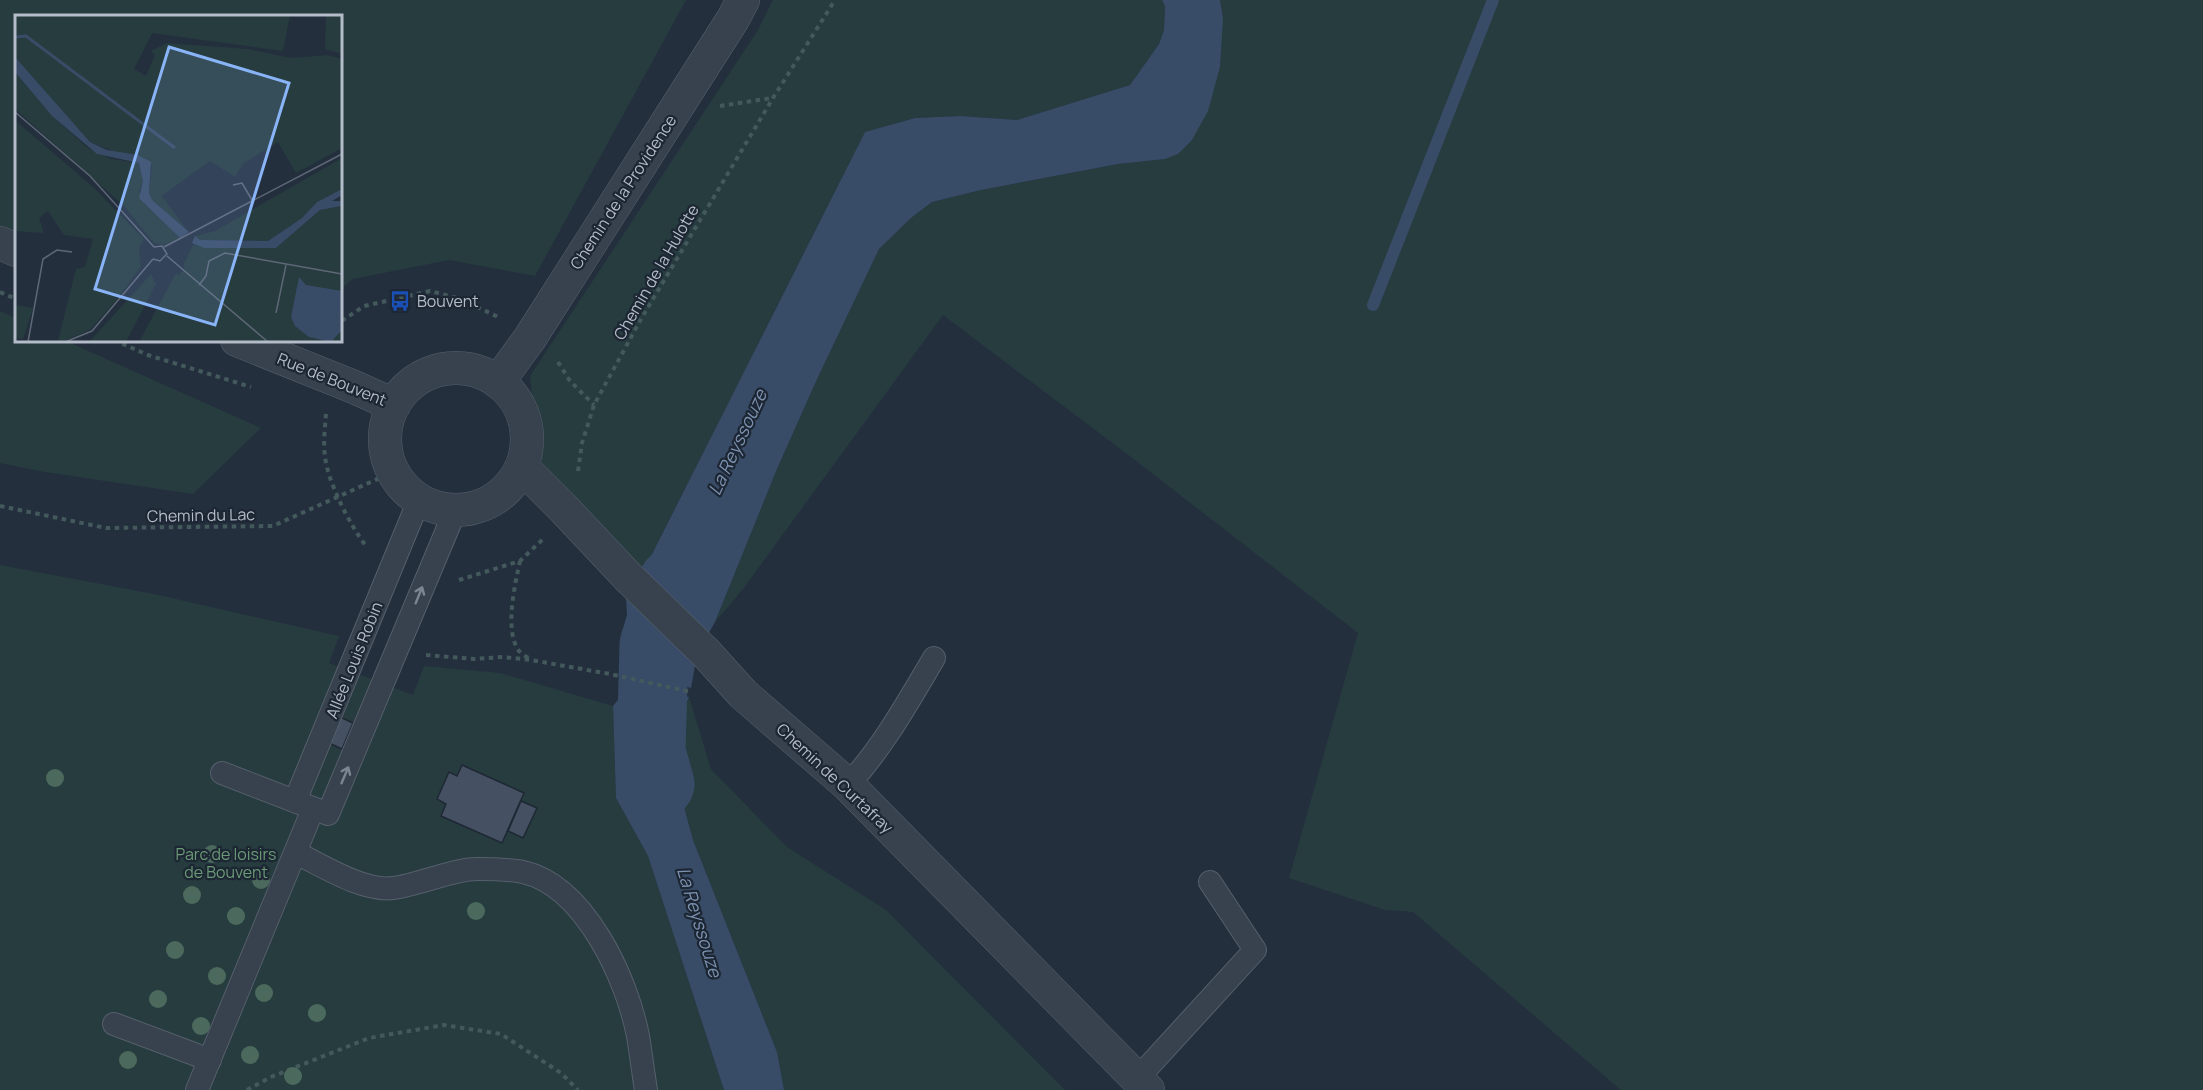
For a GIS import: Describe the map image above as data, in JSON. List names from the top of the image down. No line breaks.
{"streets":{"street":["Chemin de la Providence","Rue de Bouvent","Chemin de Curtafray"],"lane":["Allée Louis Robin"],"path":["Chemin de la Hulotte","Chemin du Lac"]},"crossings":[["Chemin de la Providence","Rue de Bouvent"],["Chemin de la Providence","Chemin du Lac"],["Chemin de la Providence","Allée Louis Robin"],["Chemin de la Providence","Chemin de Curtafray"],["Chemin de la Hulotte","Chemin de Curtafray"],["Rue de Bouvent","Chemin du Lac"],["Rue de Bouvent","Allée Louis Robin"],["Rue de Bouvent","Chemin de Curtafray"],["Chemin du Lac","Allée Louis Robin"],["Chemin du Lac","Chemin de Curtafray"],["Allée Louis Robin","Chemin de Curtafray"]],"water":["La Reyssouze"],"parks":["Parc de loisirs de Bouvent"],"places":{"bus stop":["Bouvent"]}}
